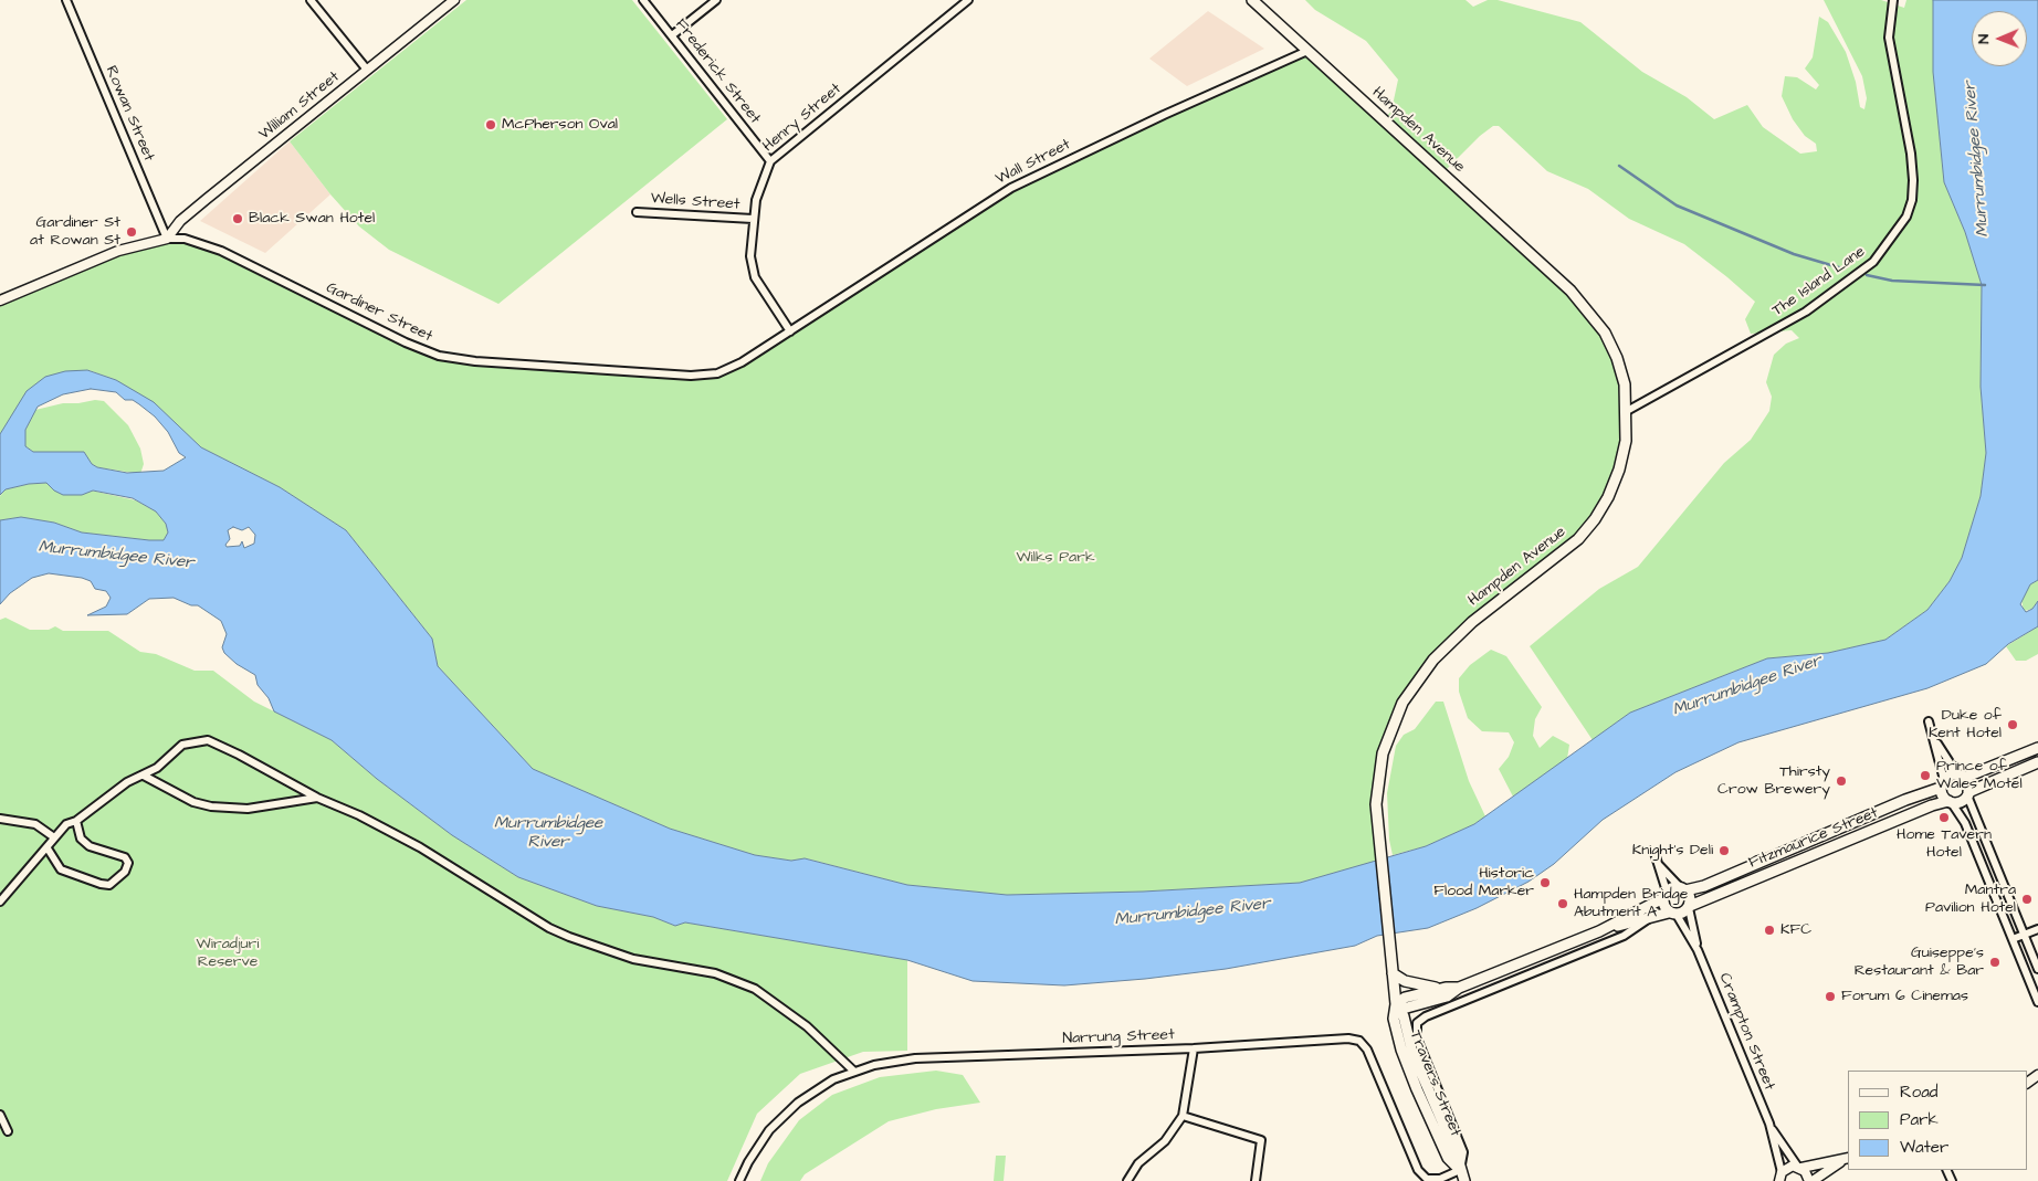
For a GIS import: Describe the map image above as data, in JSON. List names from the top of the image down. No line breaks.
{"streets":{"main road":["Hampden Avenue","Fitzmaurice Street","Travers Street"],"street":["Frederick Street","William Street","Rowan Street","Henry Street","Wall Street","Wells Street","The Island Lane","Gardiner Street","Crampton Street","Narrung Street"]},"crossings":[["Frederick Street","Henry Street"],["William Street","Rowan Street"],["William Street","Gardiner Street"],["Rowan Street","Gardiner Street"],["Henry Street","Wall Street"],["Henry Street","Wells Street"],["Henry Street","Gardiner Street"],["Hampden Avenue","Wall Street"],["Hampden Avenue","The Island Lane"],["Hampden Avenue","Travers Street"],["Wall Street","Gardiner Street"],["Fitzmaurice Street","Crampton Street"],["Narrung Street","Travers Street"]],"water":["Murrumbidgee River"],"parks":["Wilks Park","Wiradjuri Reserve"],"places":["McPherson Oval","Black Swan Hotel","Gardiner St at Rowan St","Duke of Kent Hotel","Prince of Wales Motel","Thirsty Crow Brewery","Home Tavern Hotel","Knight's Deli","Historic Flood Marker","Mantra Pavilion Hotel","Hampden Bridge Abutment A","KFC","Guiseppe's Restaurant & Bar","Forum 6 Cinemas"],"legend":["Road","Park","Water"],"north":"left"}
